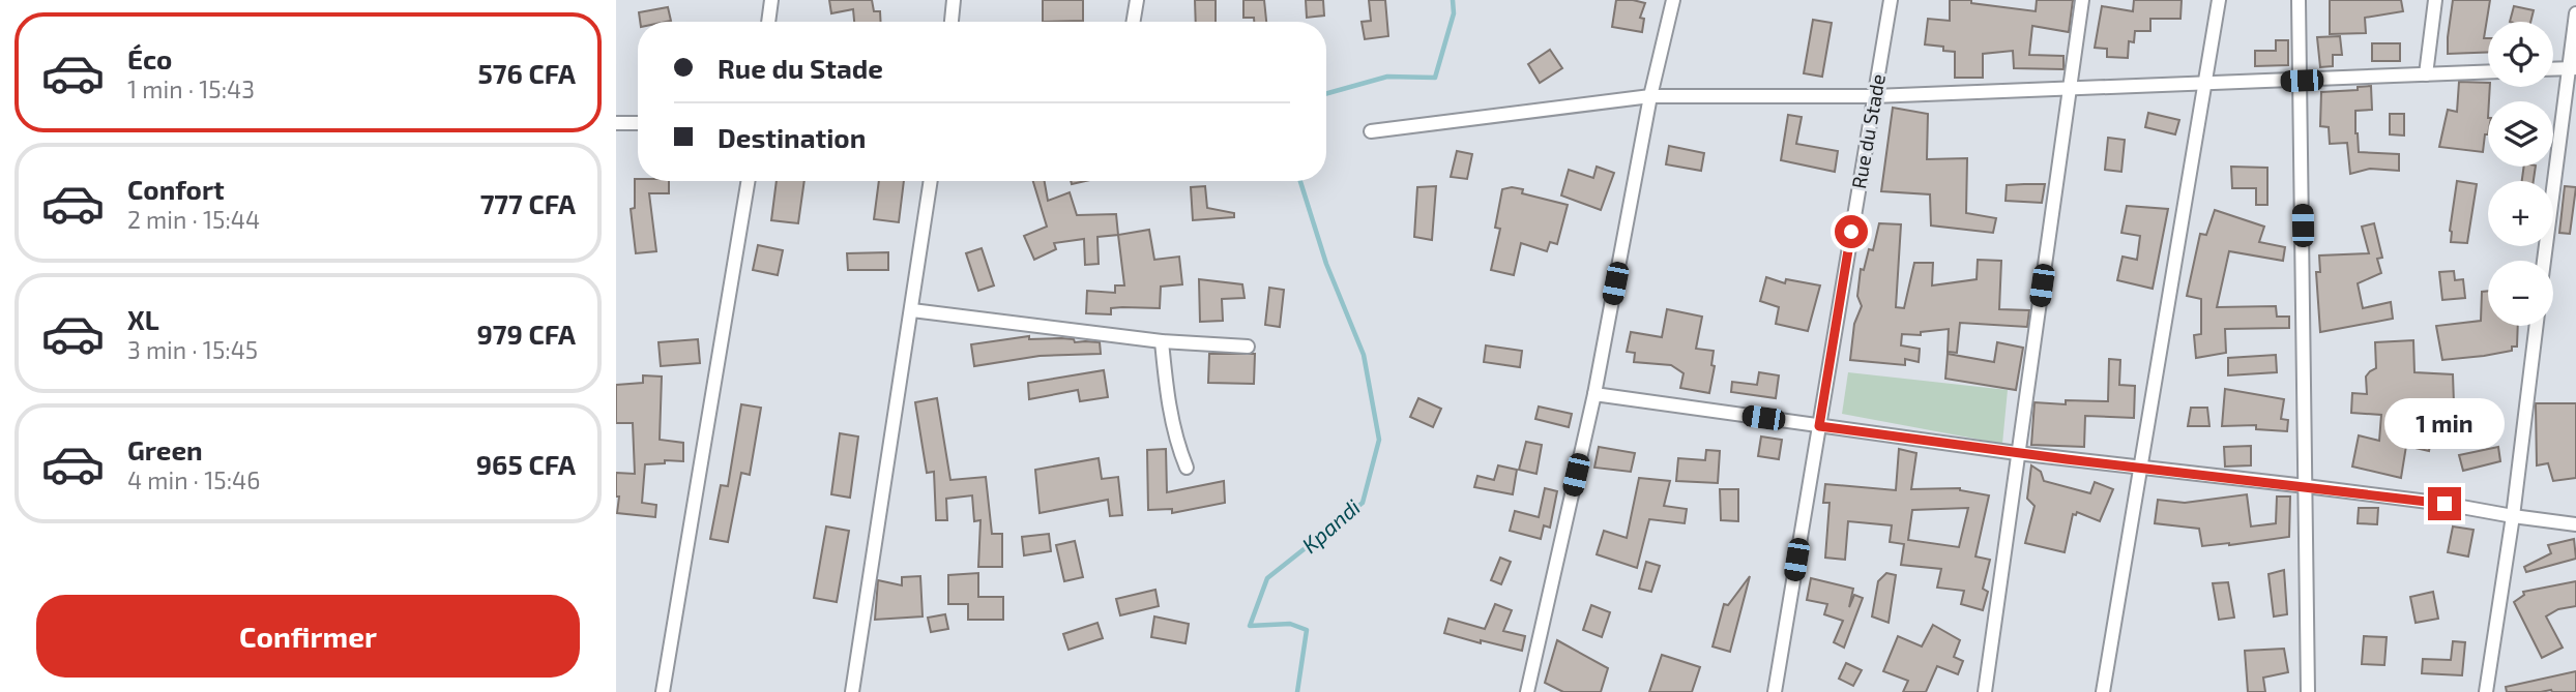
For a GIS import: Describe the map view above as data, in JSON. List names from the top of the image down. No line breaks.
{"streets":{"street":["Rue du Stade"]},"water":["Kpandi"],"page":{"list":[{"name":"Éco","note":"1 min · 15:43","value":"576 CFA"},{"name":"Confort","note":"2 min · 15:44","value":"777 CFA"},{"name":"XL","note":"3 min · 15:45","value":"979 CFA"},{"name":"Green","note":"4 min · 15:46","value":"965 CFA"}],"map_buttons":["+","−"],"banner":["Rue du Stade","Destination"],"bubble":"1 min","buttons":"Confirmer"}}
